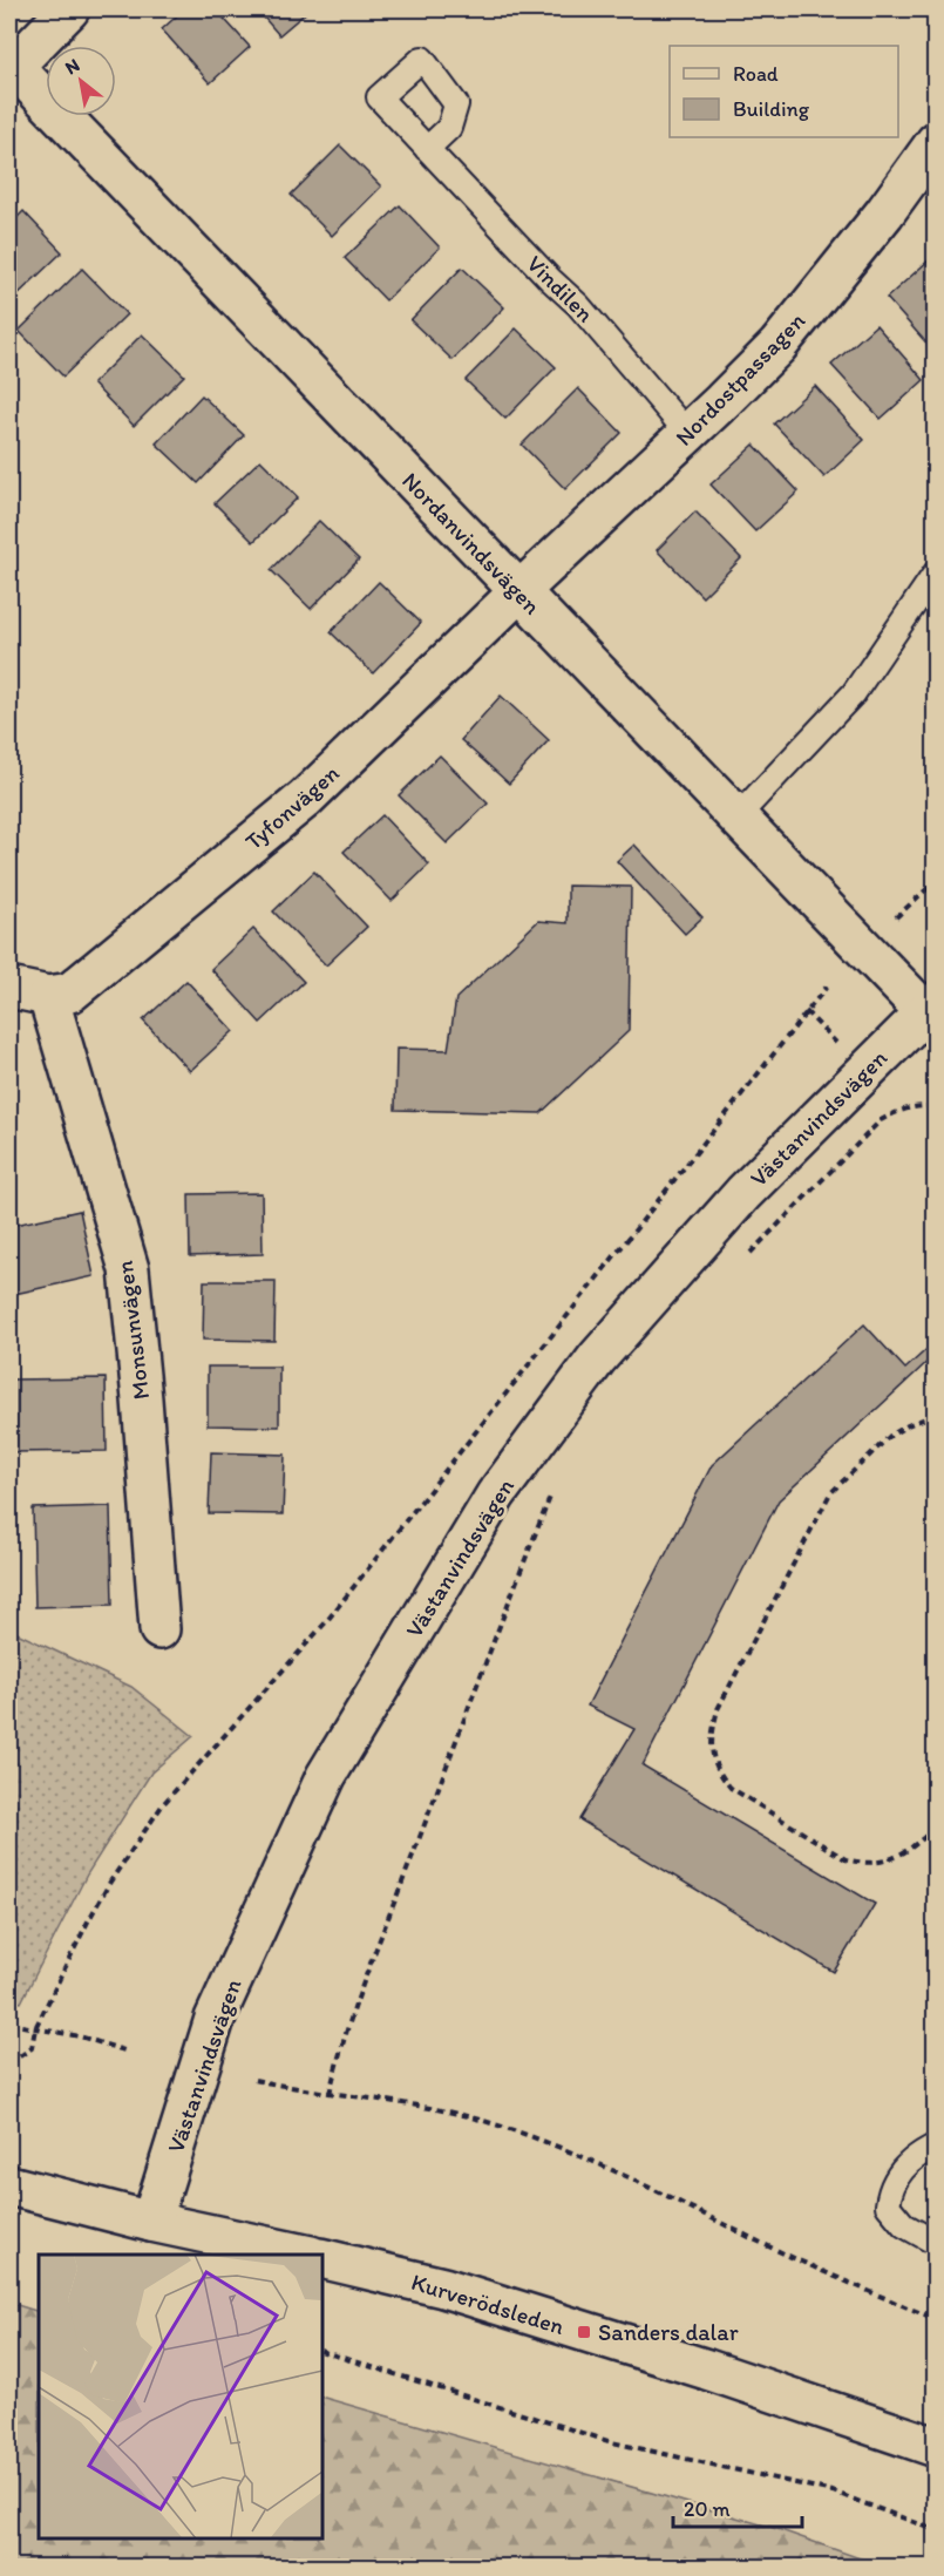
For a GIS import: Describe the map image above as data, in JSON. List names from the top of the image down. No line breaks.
{"streets":{"street":["Nordostpassagen","Nordanvindsvägen","Tyfonvägen","Västanvindsvägen","Monsunvägen","Kurverödsleden"],"lane":["Vindilen"]},"crossings":[["Vindilen","Nordostpassagen"],["Nordostpassagen","Nordanvindsvägen"],["Nordostpassagen","Tyfonvägen"],["Nordanvindsvägen","Tyfonvägen"],["Nordanvindsvägen","Västanvindsvägen"],["Tyfonvägen","Monsunvägen"]],"places":{"transit":["Sanders dalar"]},"legend":["Road","Building"],"scale_bar":"20 m","north":"top left"}
